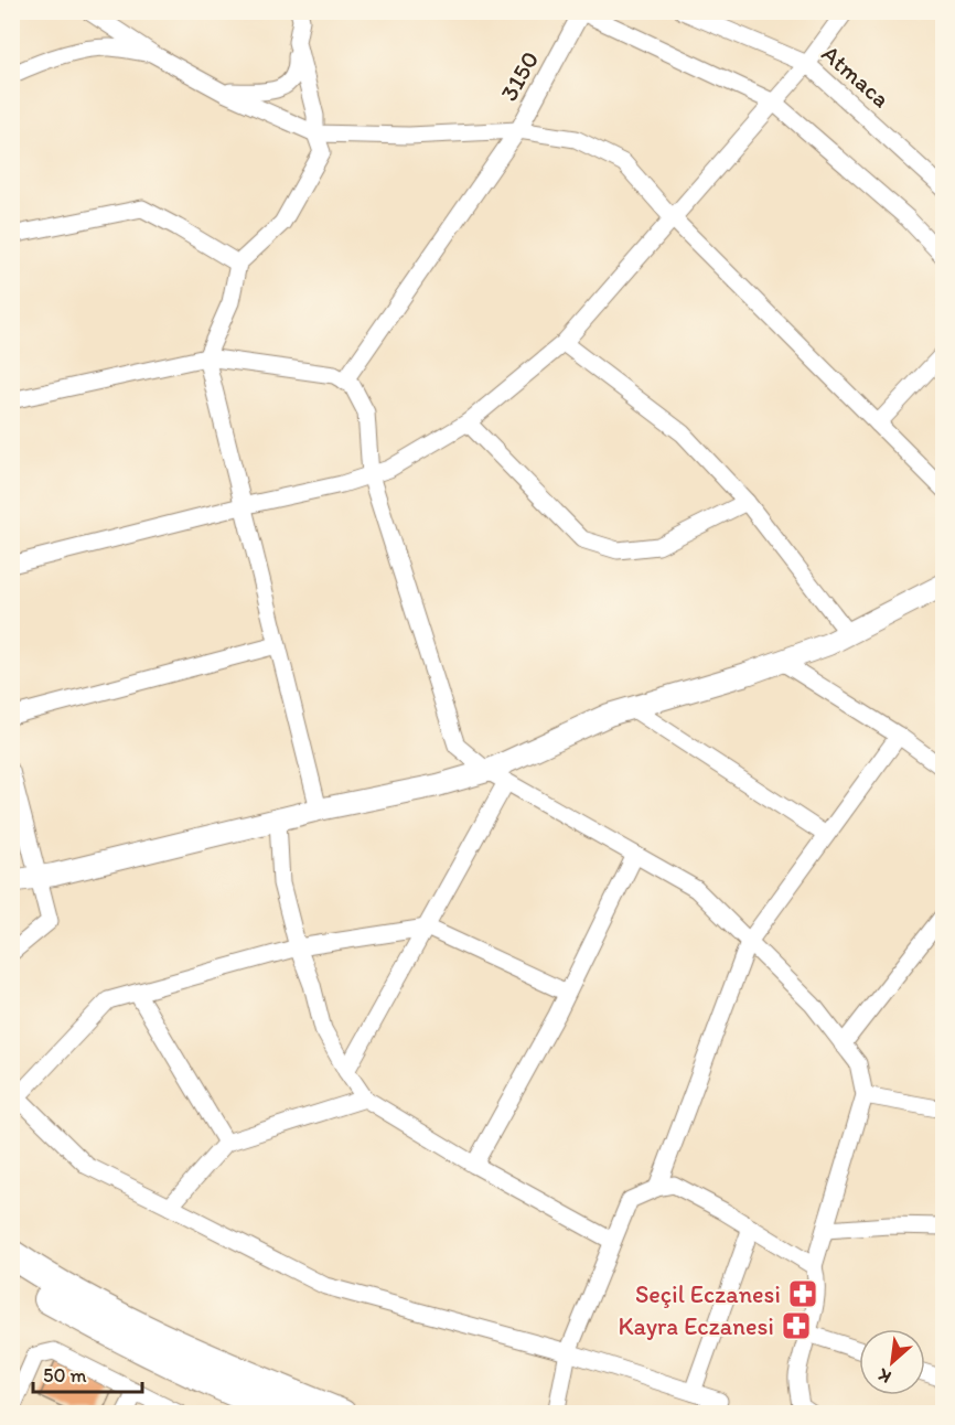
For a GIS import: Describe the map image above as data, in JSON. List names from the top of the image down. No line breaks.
{"streets":{"street":["3150","Atmaca"]},"places":{"pharmacy":["Seçil Eczanesi","Kayra Eczanesi"]},"scale_bar":"50 m","north":"bottom left"}
